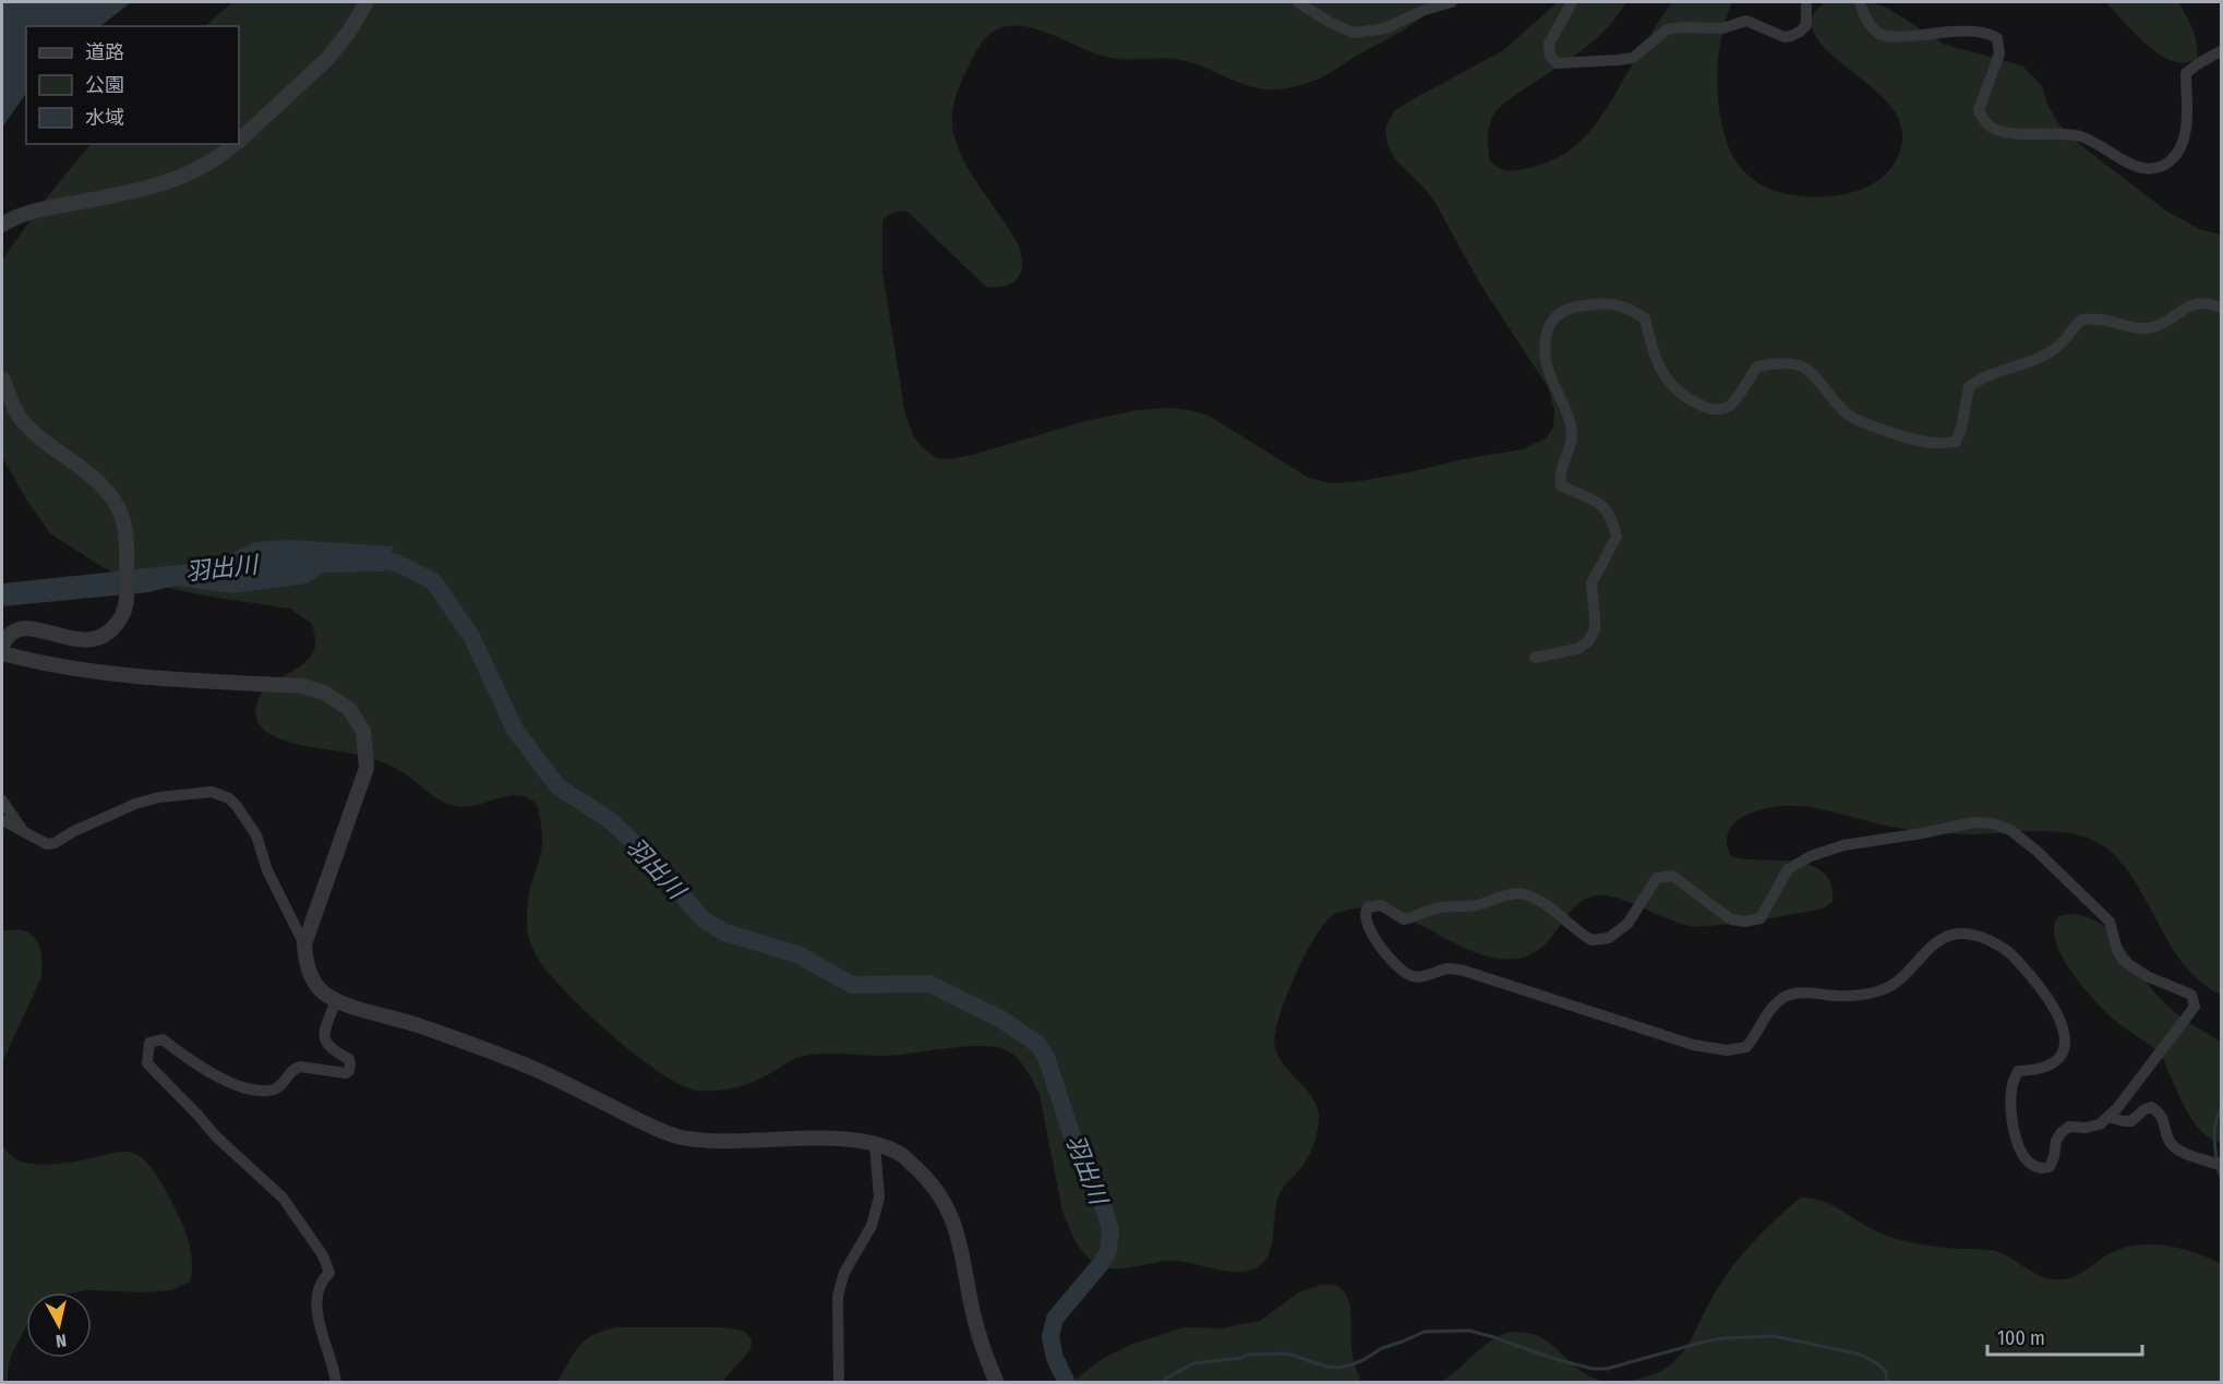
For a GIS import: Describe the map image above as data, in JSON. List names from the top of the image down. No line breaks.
{"water":["羽出川"],"legend":["道路","公園","水域"],"scale_bar":"100 m","north":"bottom"}
